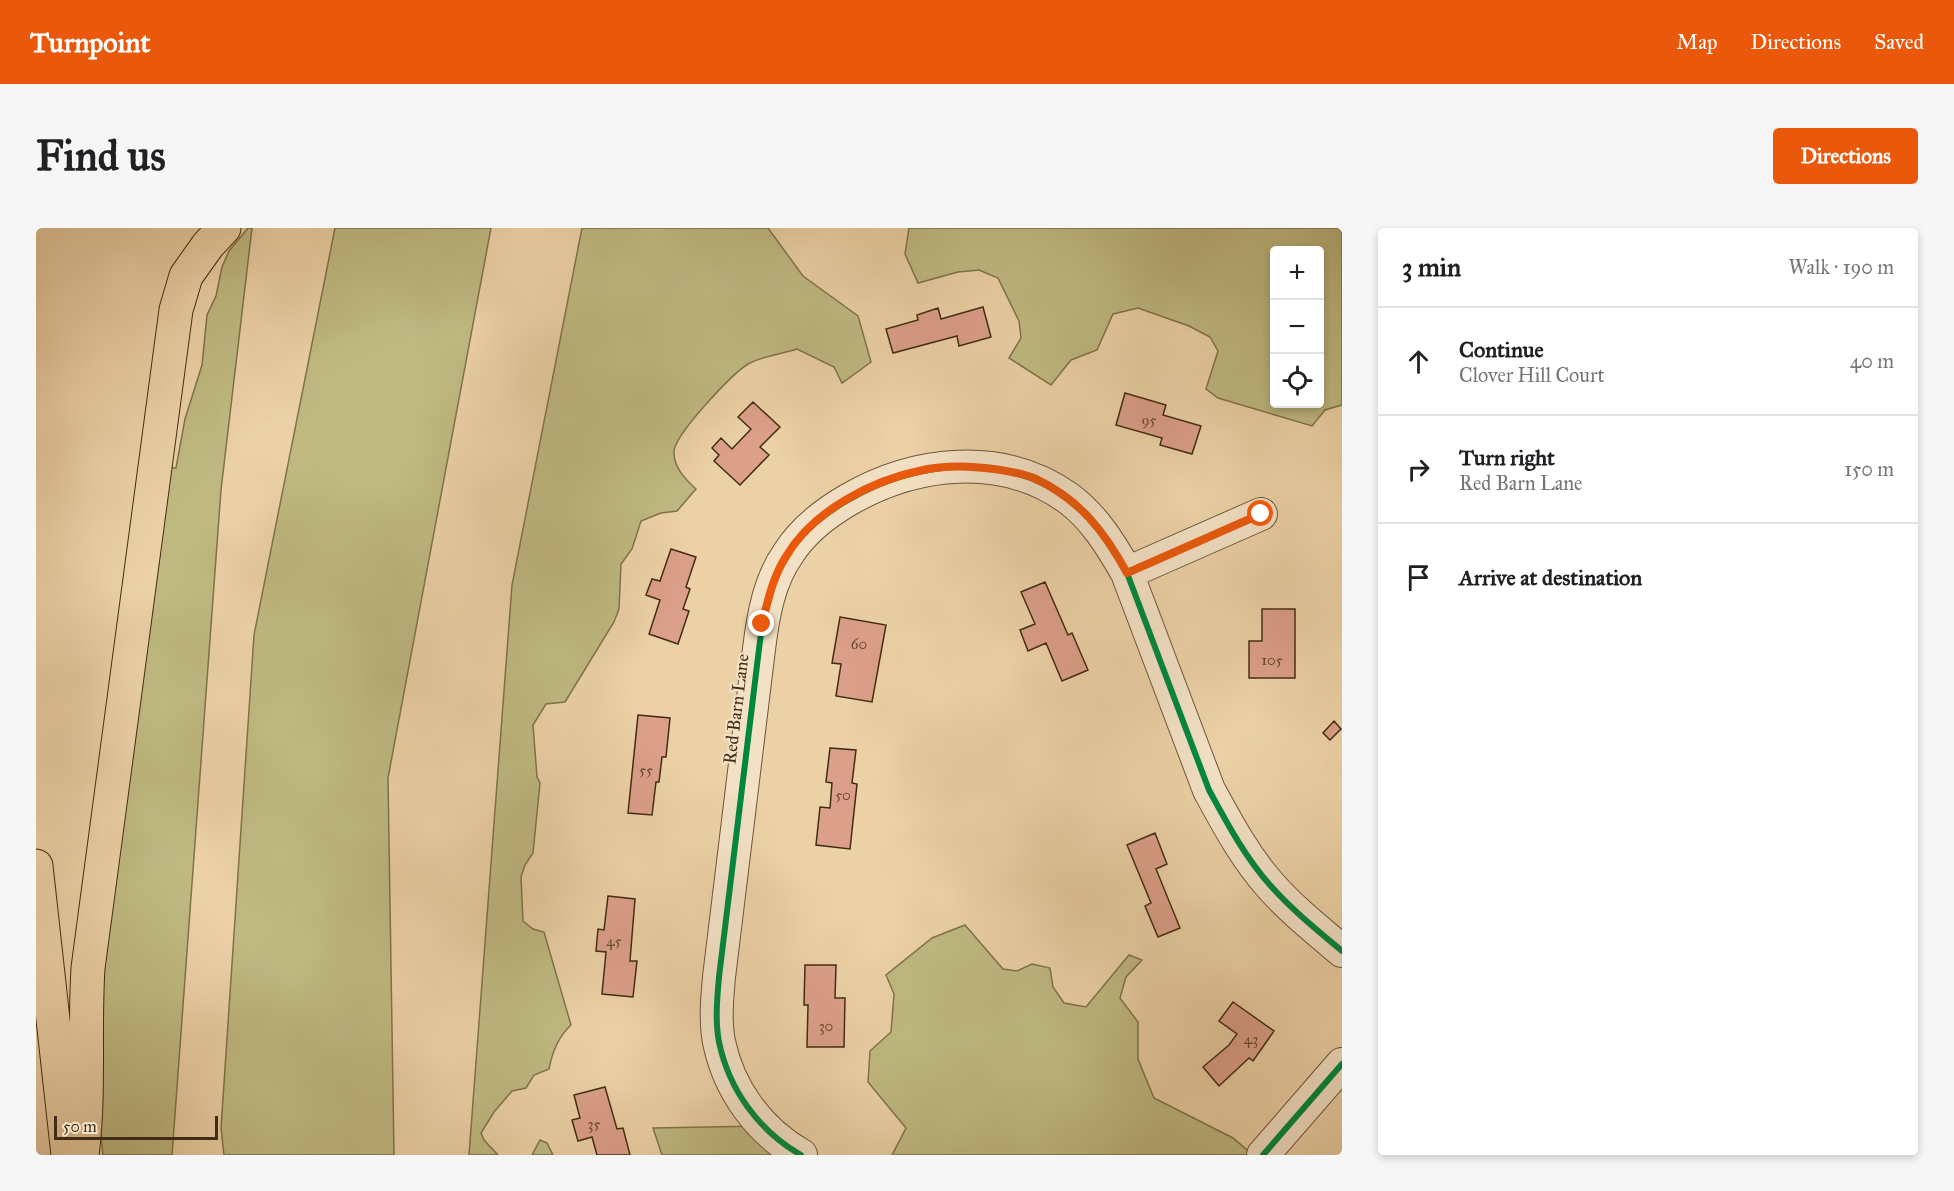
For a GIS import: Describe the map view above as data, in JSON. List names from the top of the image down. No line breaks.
{"streets":{"street":["Red Barn Lane"]},"house_numbers":["95","60","105","55","50","45","30","43","35"],"scale_bar":"50 m","page":{"header":"Turnpoint","nav":["Map","Directions","Saved"],"buttons":"Directions","title":"Find us","heading":["3 min","Walk · 190 m"],"map_buttons":["+","−"],"list":[["Continue","Clover Hill Court","40 m"],["Turn right","Red Barn Lane","150 m"],"Arrive at destination"],"scale":"50 m"}}
